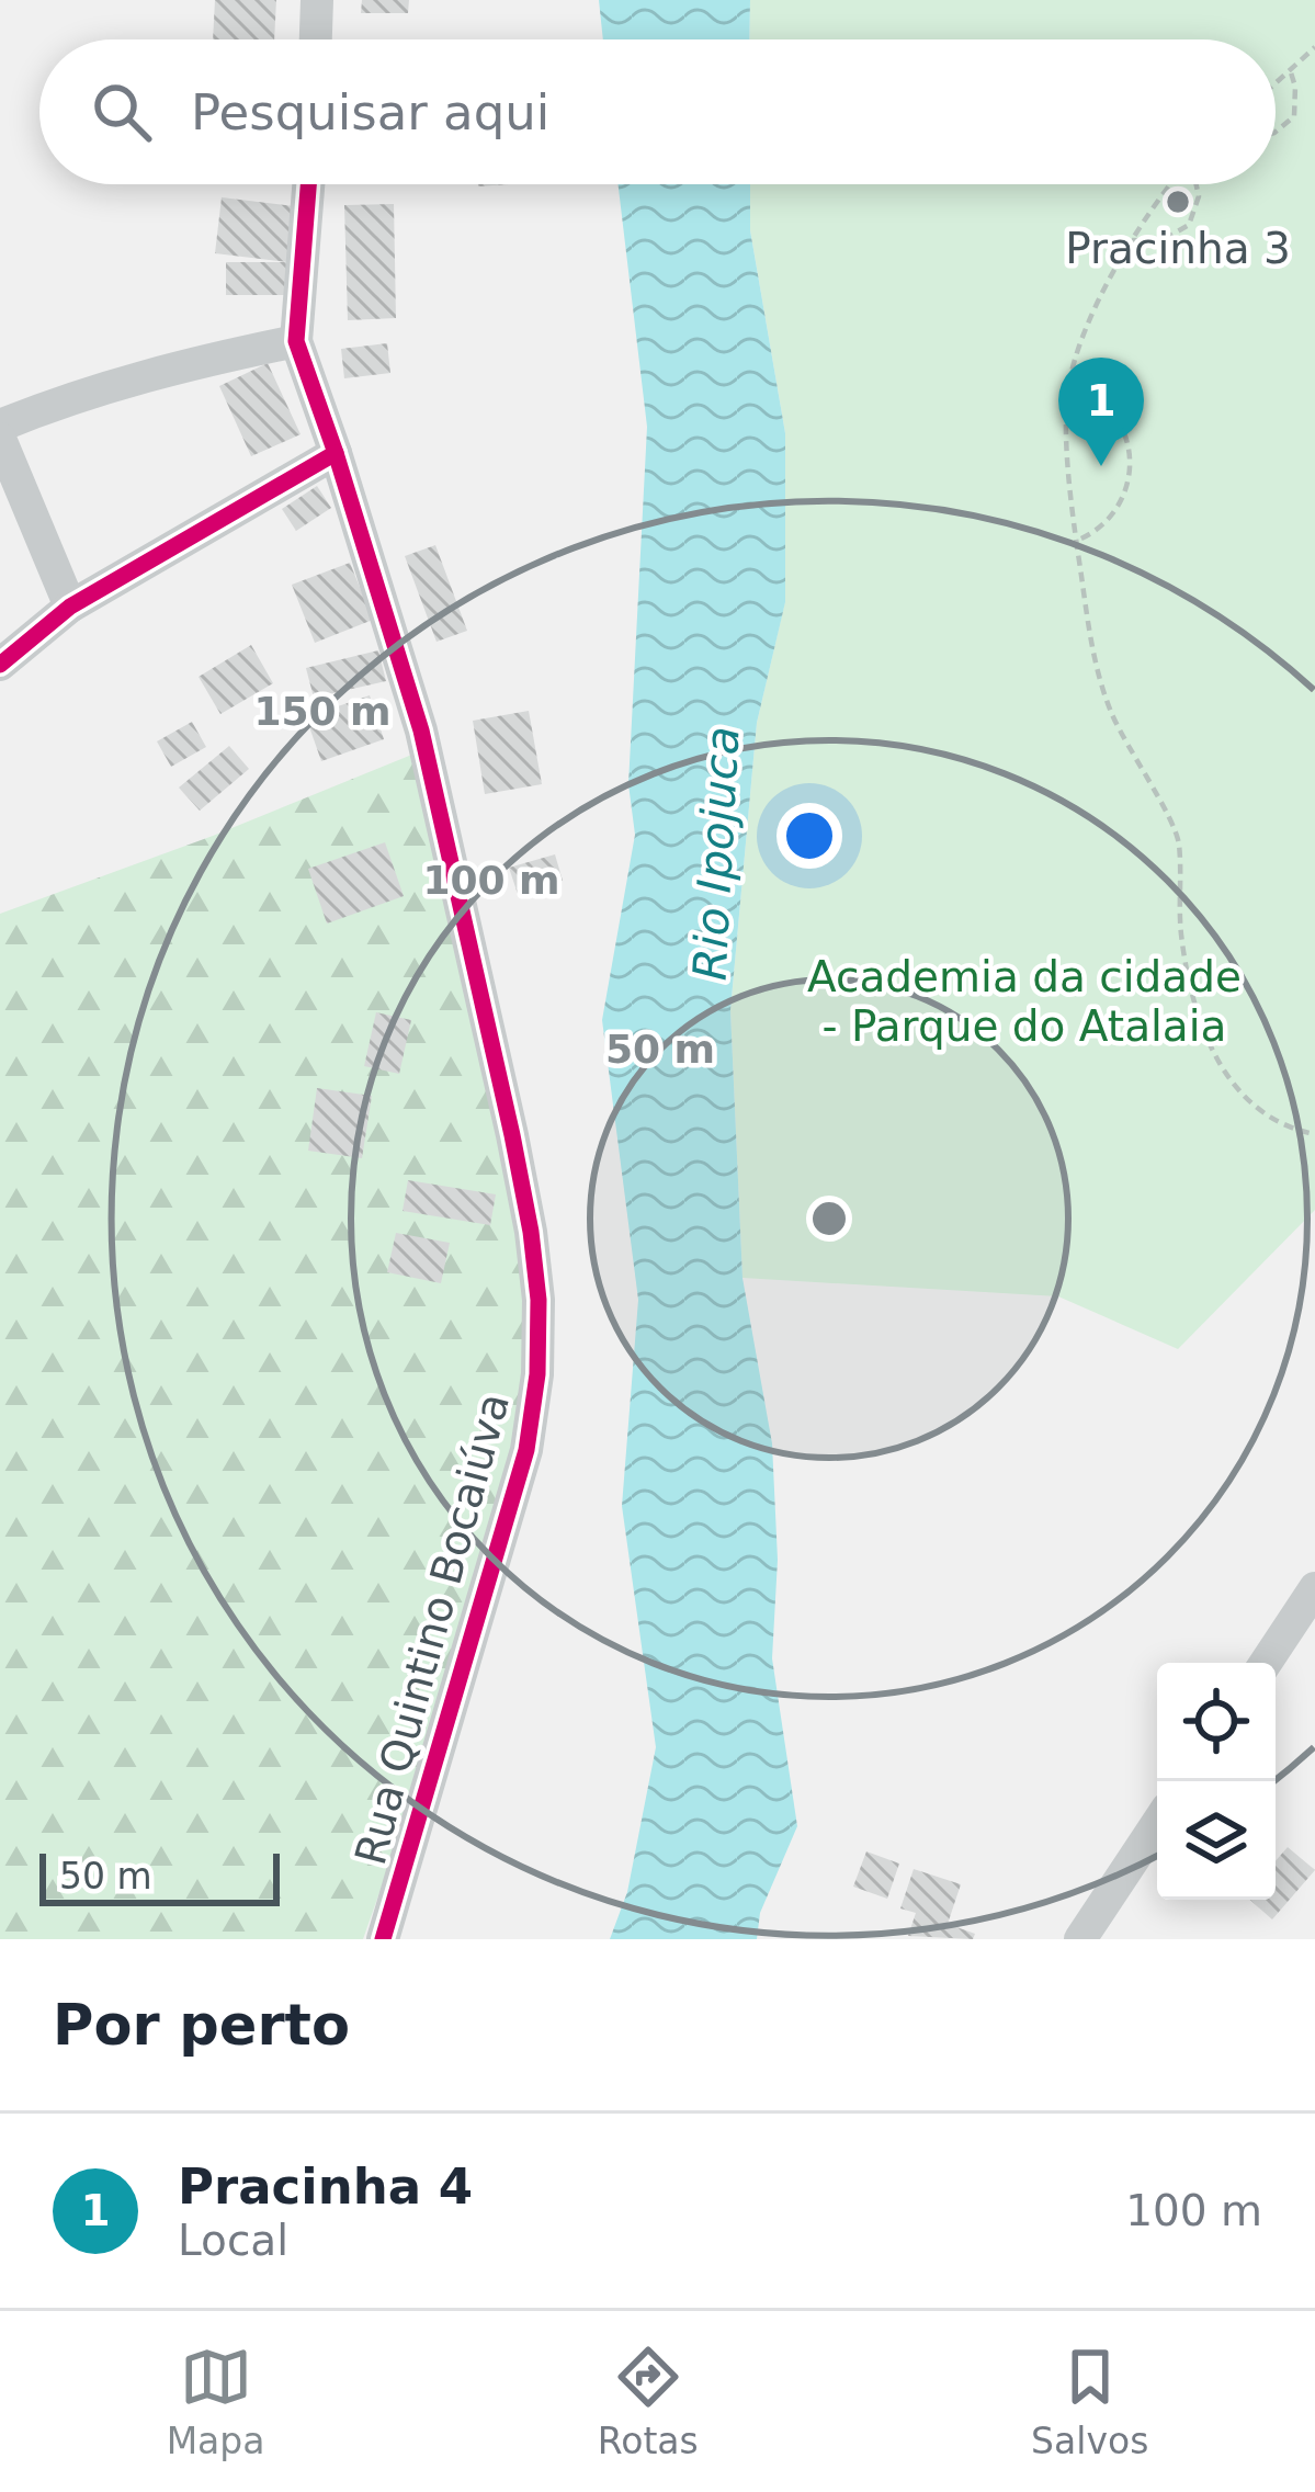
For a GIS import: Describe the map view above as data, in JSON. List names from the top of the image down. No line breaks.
{"streets":{"street":["Rua Quintino Bocaiúva"]},"water":["Rio Ipojuca"],"parks":["Academia da cidade - Parque do Atalaia"],"places":["Pracinha 3"],"scale_bar":"50 m","page":{"search":"Pesquisar aqui","pins":"1","scale":"50 m","heading":"Por perto","list":[{"mark":"1","name":"Pracinha 4","note":"Local","value":"100 m"}],"nav":["Mapa","Rotas","Salvos"]},"rings":["150 m","100 m","50 m"]}
